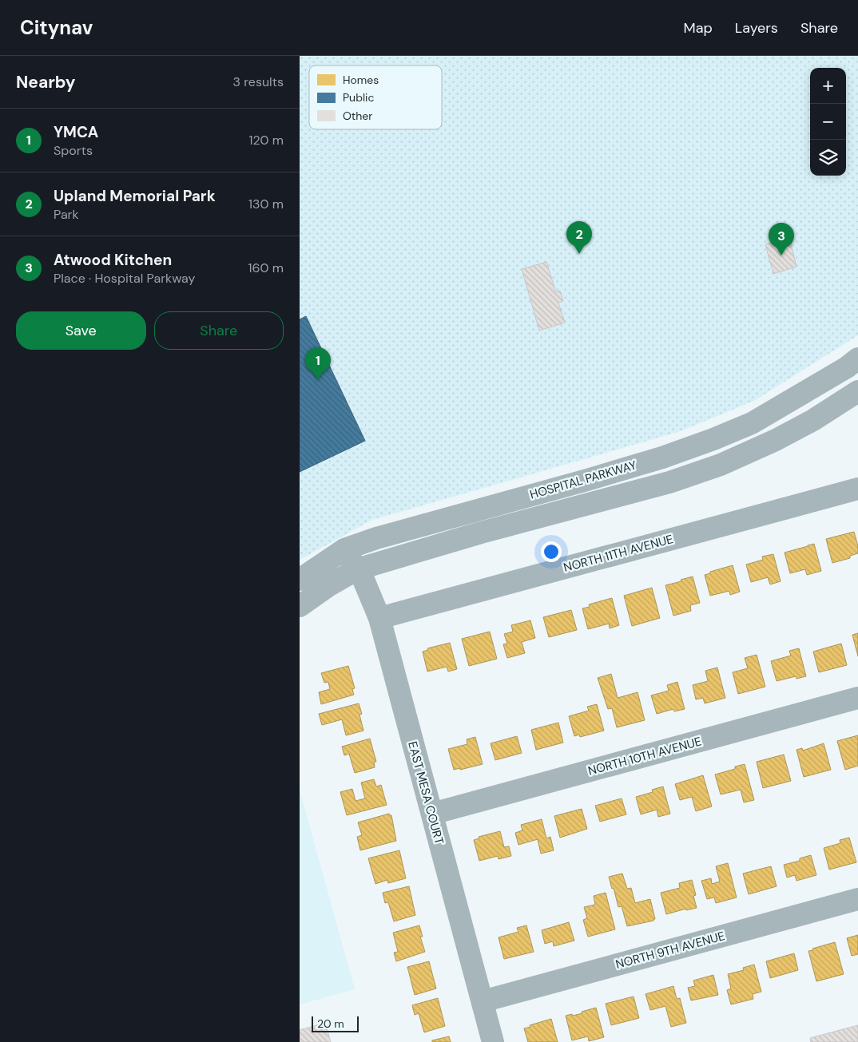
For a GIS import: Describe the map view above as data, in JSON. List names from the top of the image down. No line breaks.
{"streets":{"street":["HOSPITAL PARKWAY","NORTH 11TH AVENUE","NORTH 10TH AVENUE","EAST MESA COURT","NORTH 9TH AVENUE"]},"crossings":[["HOSPITAL PARKWAY","EAST MESA COURT"],["NORTH 11TH AVENUE","EAST MESA COURT"],["NORTH 10TH AVENUE","EAST MESA COURT"],["EAST MESA COURT","NORTH 9TH AVENUE"]],"legend":["Homes","Public","Other"],"scale_bar":"20 m","page":{"header":"Citynav","nav":["Map","Layers","Share"],"heading":["Nearby","3 results"],"map_buttons":["+","−"],"list":[{"mark":"1","name":"YMCA","note":"Sports","value":"120 m"},{"mark":"2","name":"Upland Memorial Park","note":"Park","value":"130 m"},{"mark":"3","name":"Atwood Kitchen","note":"Place · Hospital Parkway","value":"160 m"}],"pins":["2","3","1"],"buttons":["Save","Share"],"scale":"20 m"}}
